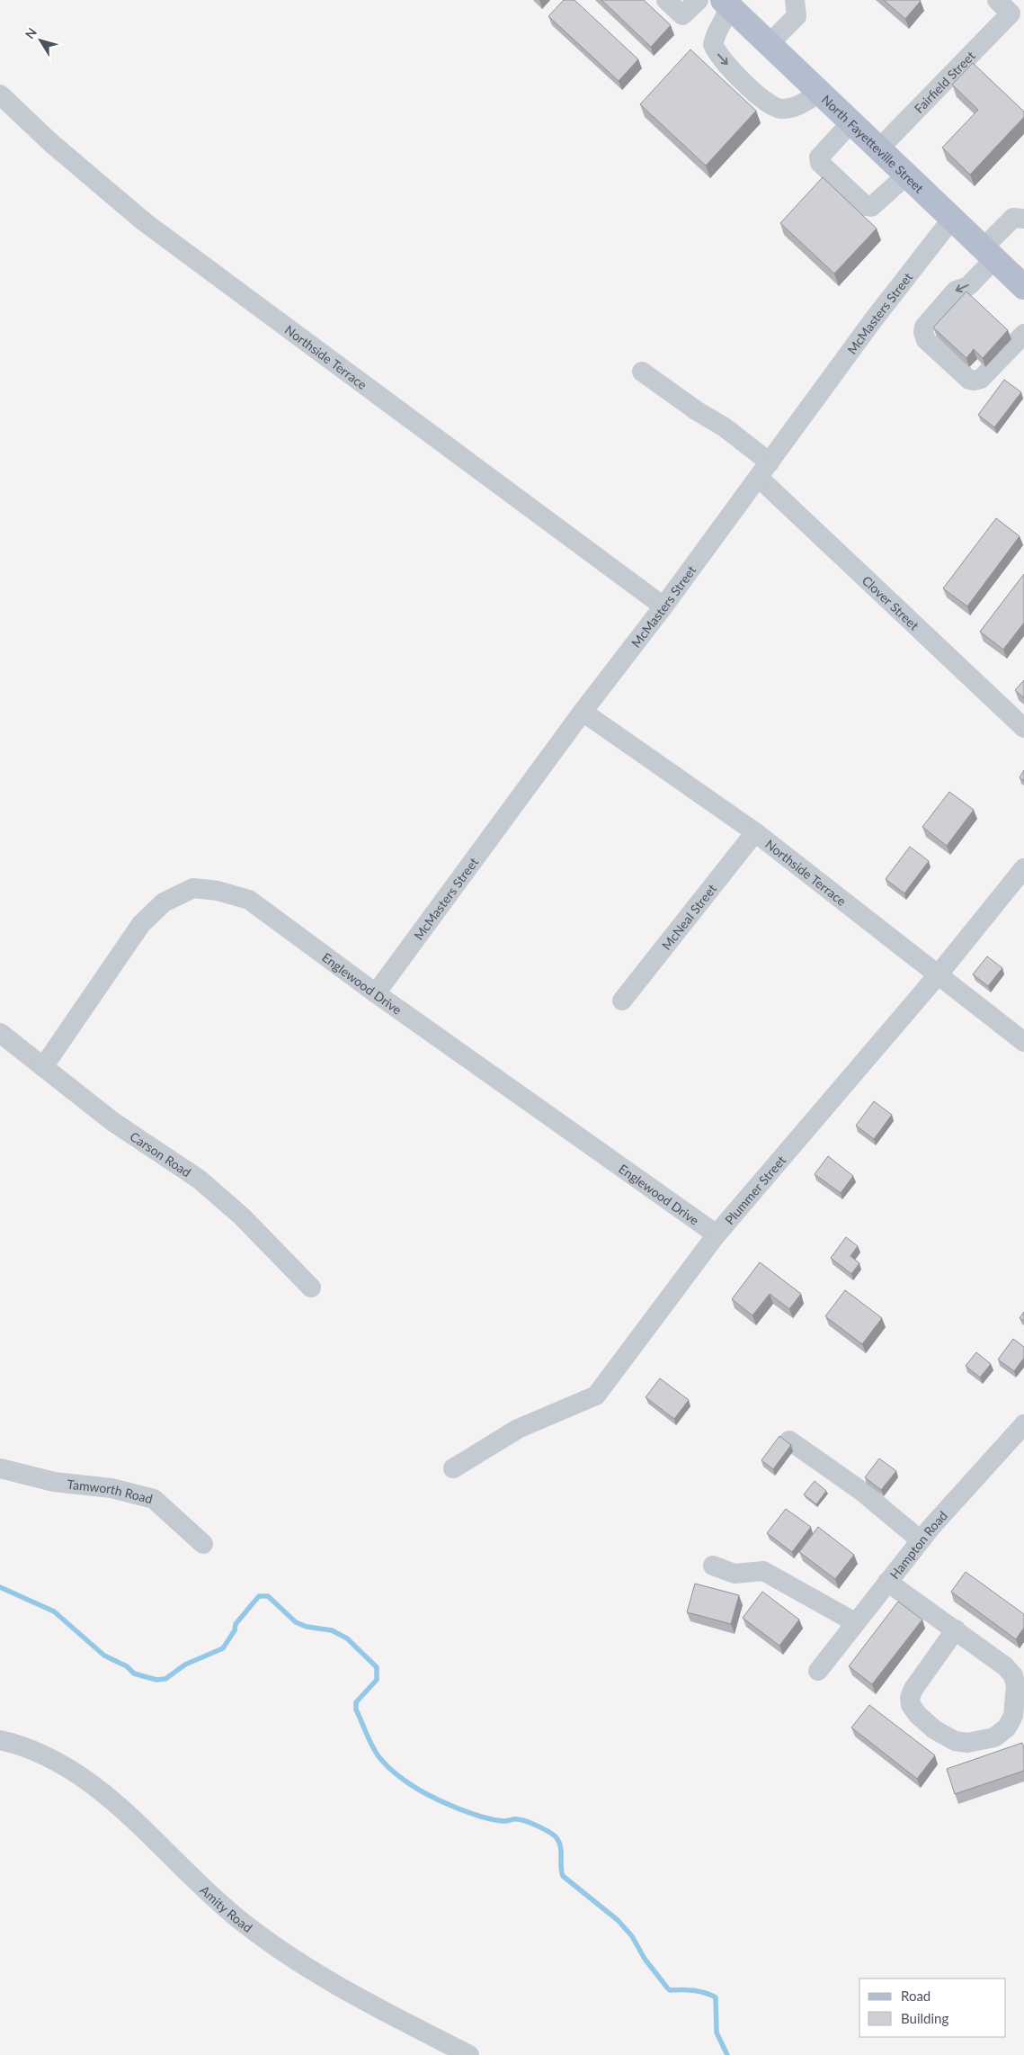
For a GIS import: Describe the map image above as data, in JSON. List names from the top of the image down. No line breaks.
{"streets":{"main road":["North Fayetteville Street"],"street":["Fairfield Street","McMasters Street","Northside Terrace","Clover Street","McNeal Street","Englewood Drive","Carson Road","Plummer Street","Tamworth Road","Hampton Road","Amity Road"]},"crossings":[["Fairfield Street","North Fayetteville Street"],["North Fayetteville Street","McMasters Street"],["McMasters Street","Northside Terrace"],["McMasters Street","Clover Street"],["McMasters Street","Englewood Drive"],["Northside Terrace","McNeal Street"],["Northside Terrace","Plummer Street"],["Englewood Drive","Carson Road"],["Englewood Drive","Plummer Street"]],"legend":["Road","Building"],"north":"top left"}
